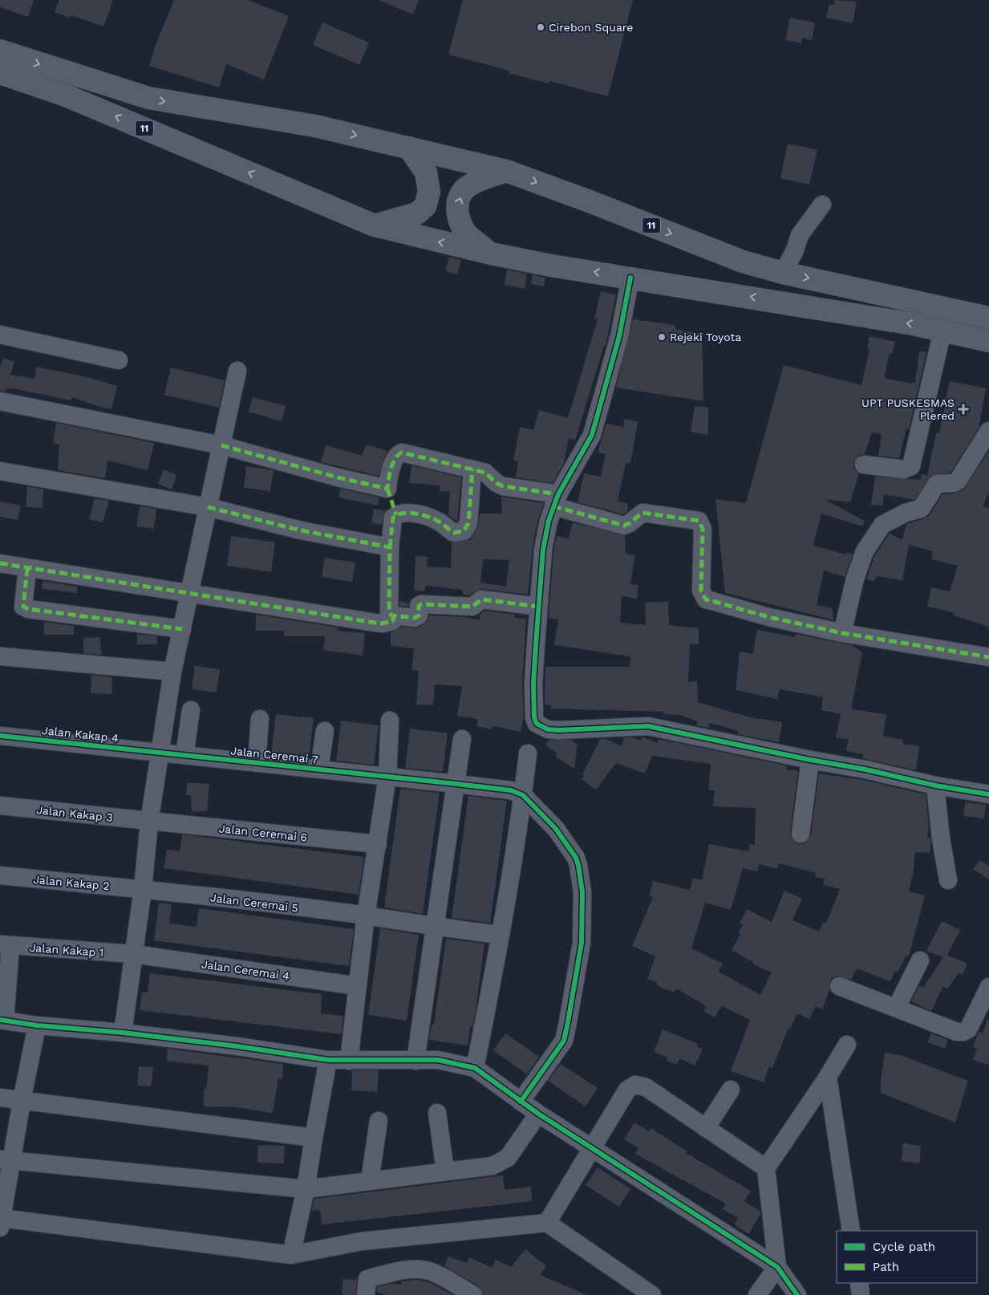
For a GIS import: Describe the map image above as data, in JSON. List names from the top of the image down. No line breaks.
{"streets":{"highway":["11"],"street":["Jalan Kakap 4","Jalan Ceremai 7","Jalan Kakap 3","Jalan Ceremai 6","Jalan Kakap 2","Jalan Ceremai 5","Jalan Kakap 1","Jalan Ceremai 4"]},"crossings":[["Jalan Kakap 4","Jalan Ceremai 7"],["Jalan Kakap 3","Jalan Ceremai 6"],["Jalan Kakap 2","Jalan Ceremai 5"],["Jalan Kakap 1","Jalan Ceremai 4"]],"places":{"other":["Cirebon Square","Rejeki Toyota"],"health":["UPT PUSKESMAS Plered"]},"legend":["Cycle path","Path"]}
